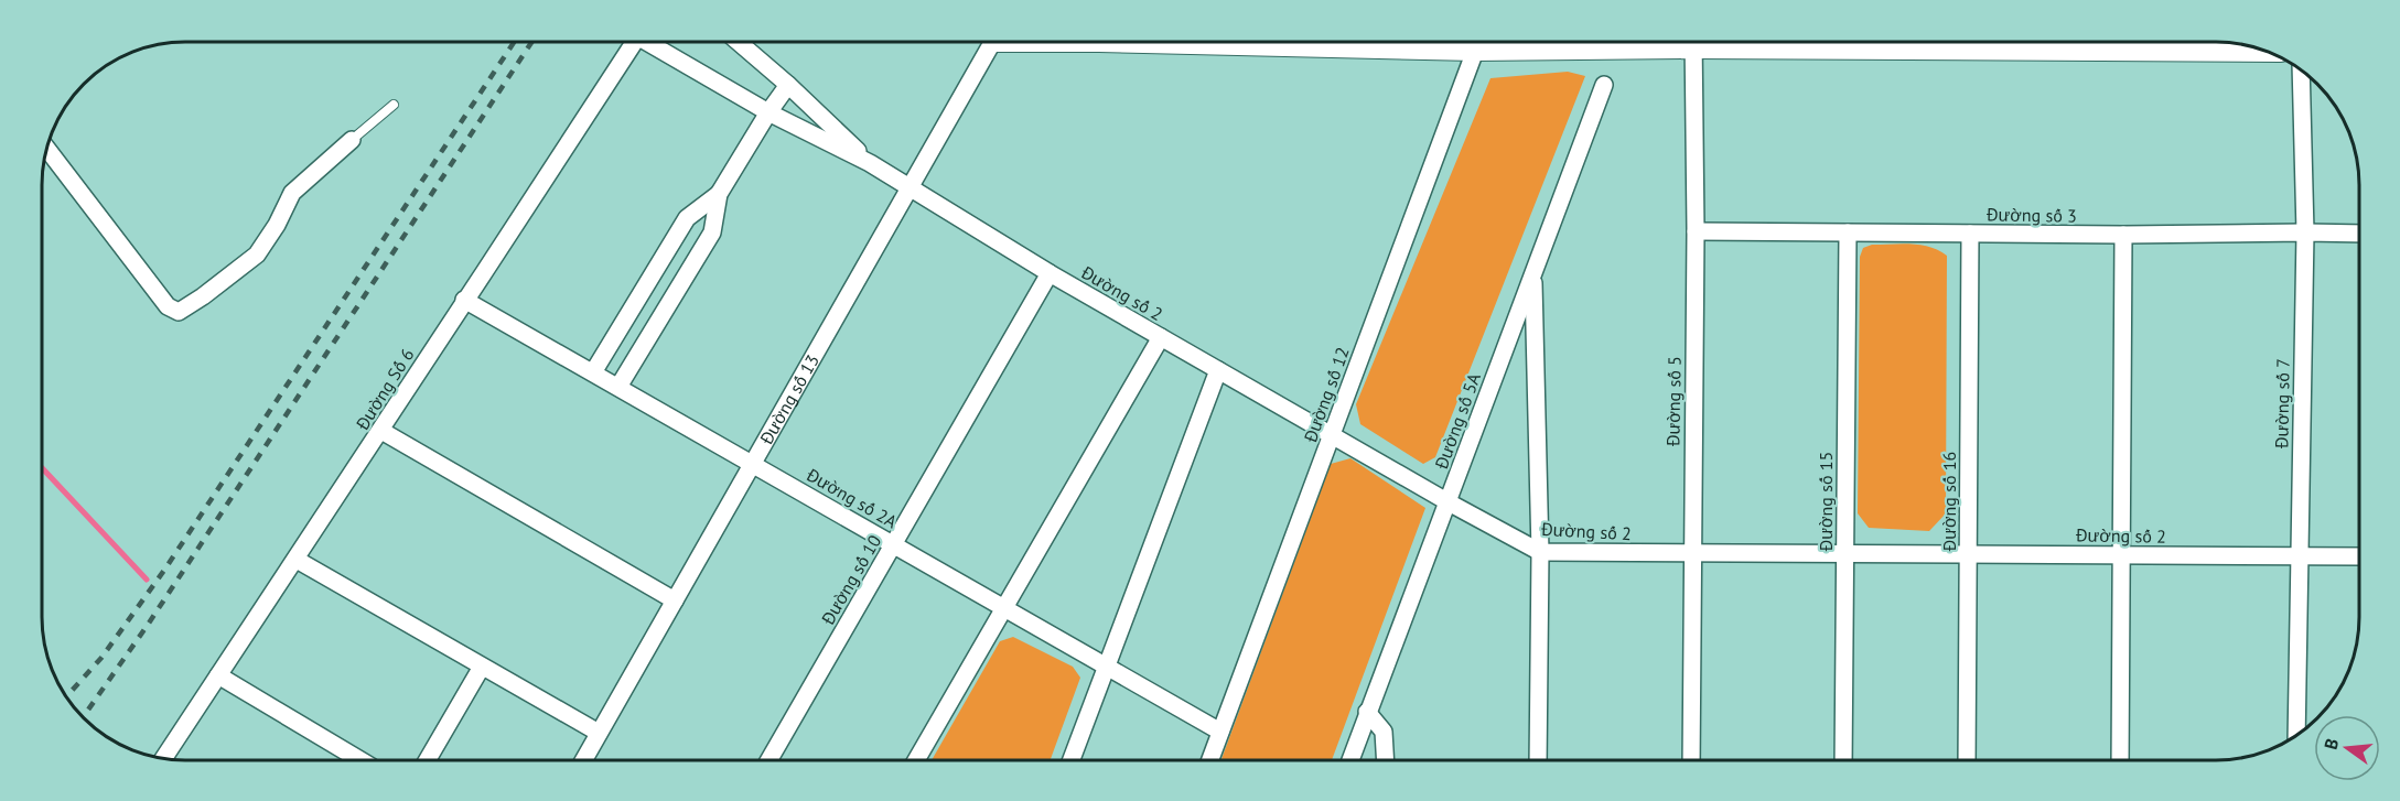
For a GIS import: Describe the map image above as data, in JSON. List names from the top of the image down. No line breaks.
{"streets":{"street":["Đường số 3","Đường số 2","Đường Số 6","Đường số 12","Đường số 13","Đường số 5","Đường số 7","Đường số 5A","Đường số 2A","Đường số 15","Đường số 16","Đường số 10"]},"crossings":[["Đường số 3","Đường số 5"],["Đường số 3","Đường số 7"],["Đường số 3","Đường số 15"],["Đường số 3","Đường số 16"],["Đường số 2","Đường số 12"],["Đường số 2","Đường số 13"],["Đường số 2","Đường số 5"],["Đường số 2","Đường số 7"],["Đường số 2","Đường số 5A"],["Đường số 2","Đường số 15"],["Đường số 2","Đường số 16"],["Đường số 2","Đường số 10"],["Đường Số 6","Đường số 2A"],["Đường số 12","Đường số 2A"],["Đường số 13","Đường số 2A"],["Đường số 2A","Đường số 10"]],"north":"left"}
